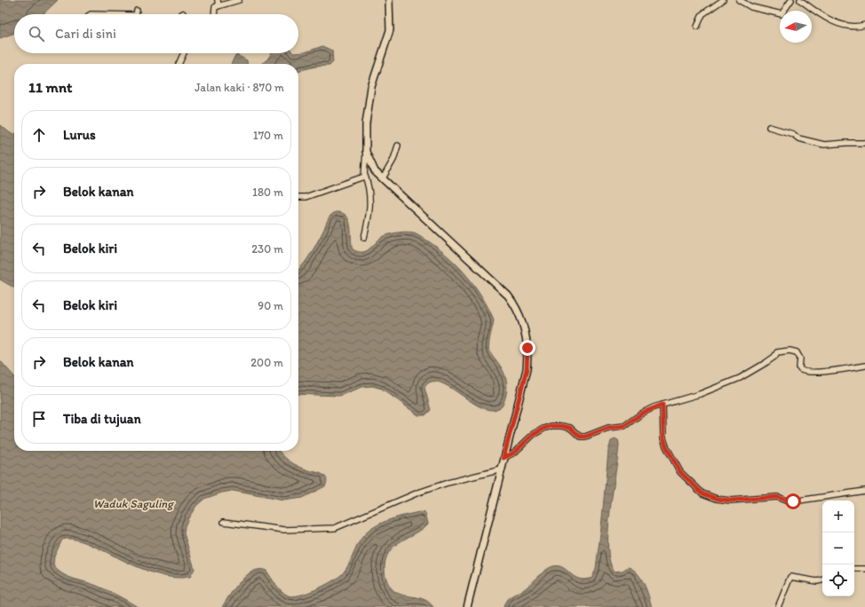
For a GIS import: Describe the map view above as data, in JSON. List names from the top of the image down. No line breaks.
{"water":["Waduk Saguling"],"north":"left","page":{"search":"Cari di sini","heading":["11 mnt","Jalan kaki · 870 m"],"list":[["Lurus","170 m"],["Belok kanan","180 m"],["Belok kiri","230 m"],["Belok kiri","90 m"],["Belok kanan","200 m"],"Tiba di tujuan"],"map_buttons":["+","−"]}}
